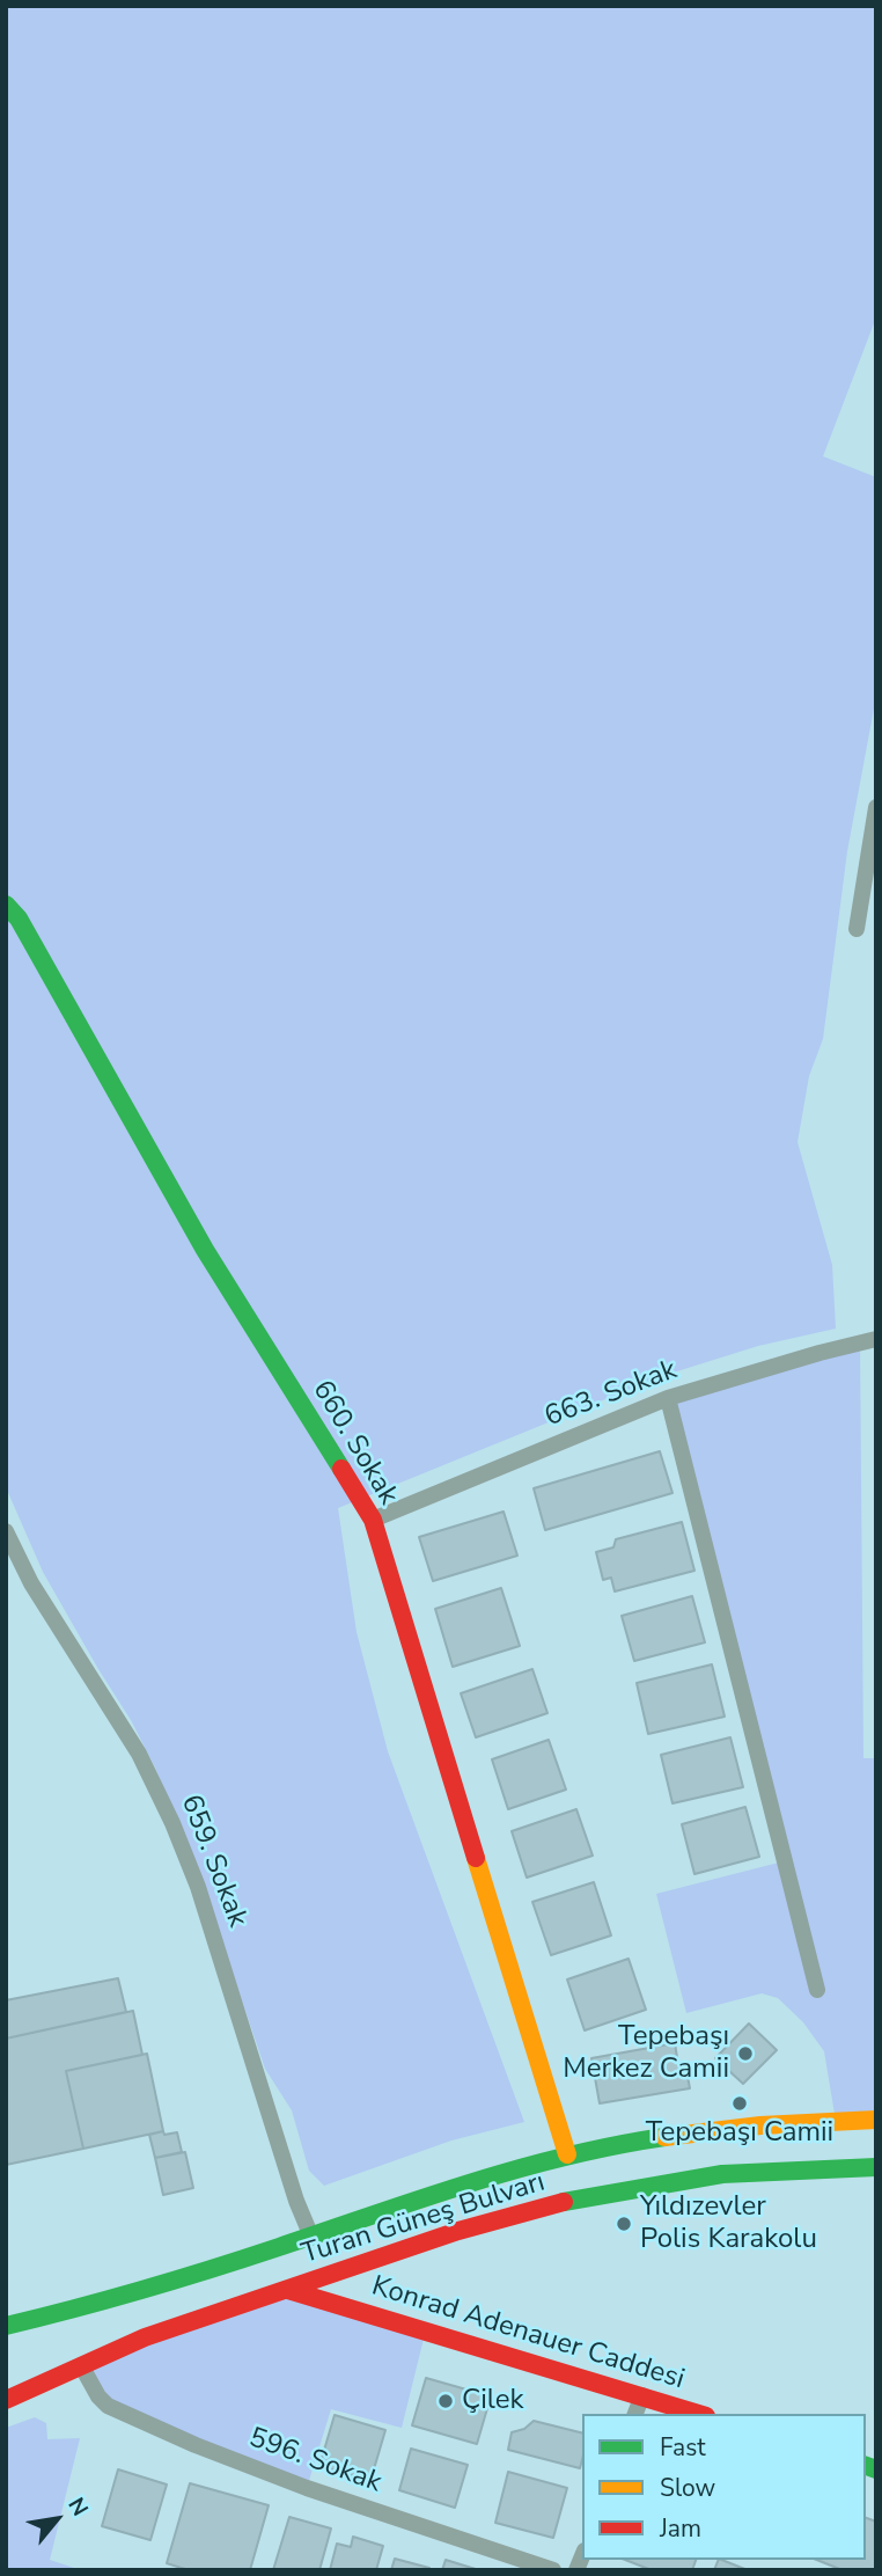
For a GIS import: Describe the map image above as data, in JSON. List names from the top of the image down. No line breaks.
{"streets":{"main road":["660. Sokak","Turan Güneş Bulvarı","Konrad Adenauer Caddesi"],"street":["663. Sokak","659. Sokak","596. Sokak"]},"crossings":[["663. Sokak","660. Sokak"],["660. Sokak","Turan Güneş Bulvarı"],["659. Sokak","Turan Güneş Bulvarı"],["Turan Güneş Bulvarı","Konrad Adenauer Caddesi"],["Turan Güneş Bulvarı","596. Sokak"]],"places":["Tepebaşı Merkez Camii","Tepebaşı Camii","Yıldızevler Polis Karakolu","Çilek"],"legend":["Fast","Slow","Jam"],"north":"top right"}
